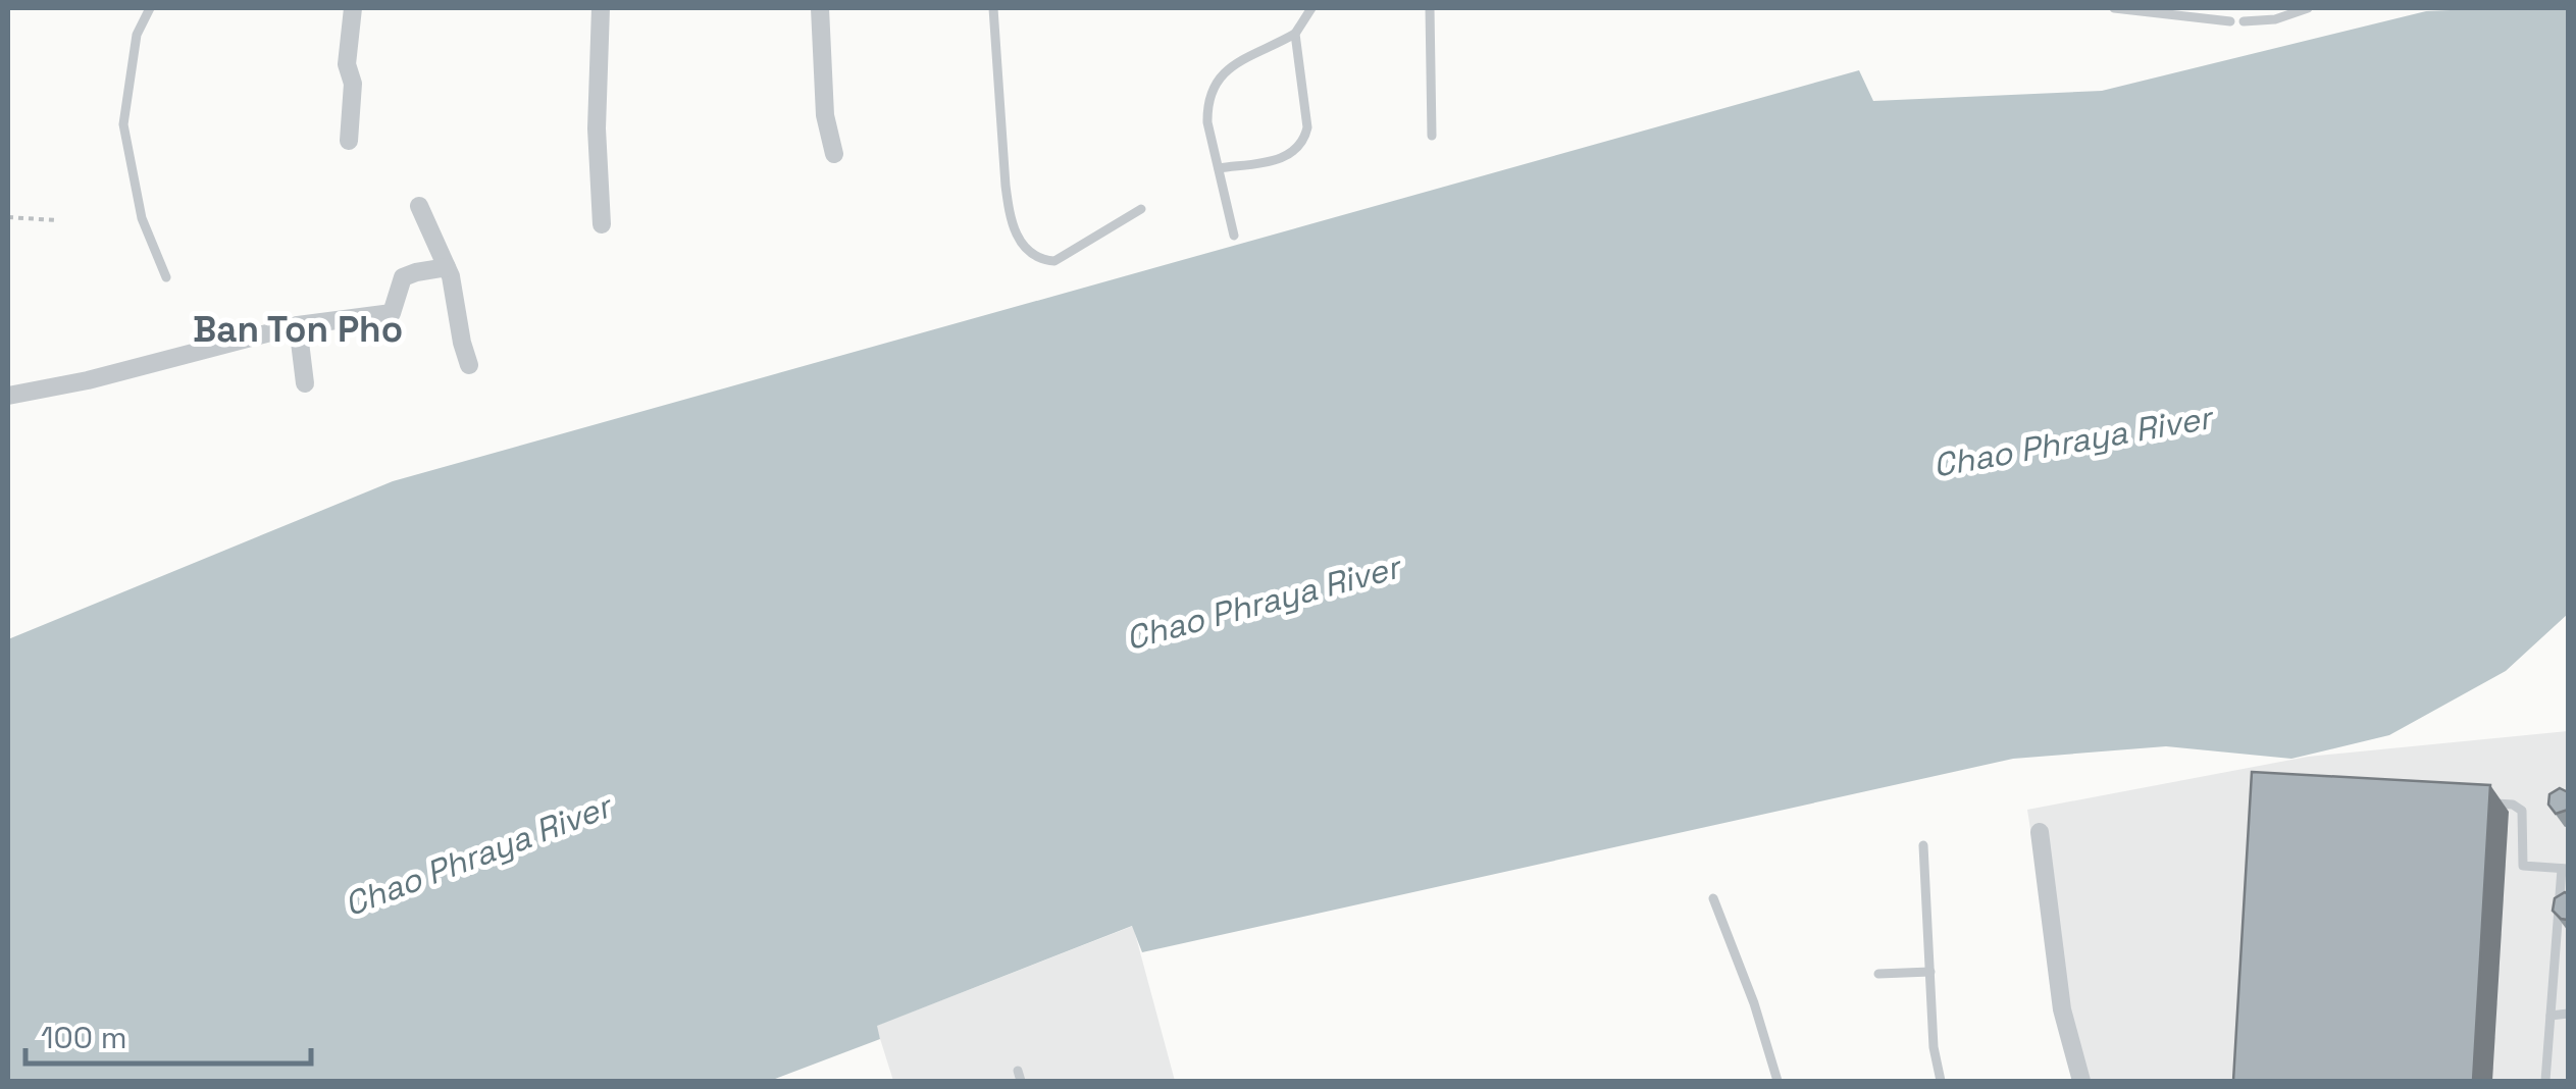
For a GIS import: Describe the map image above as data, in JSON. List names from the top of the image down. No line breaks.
{"districts":["Ban Ton Pho"],"water":["Chao Phraya River"],"scale_bar":"100 m"}
